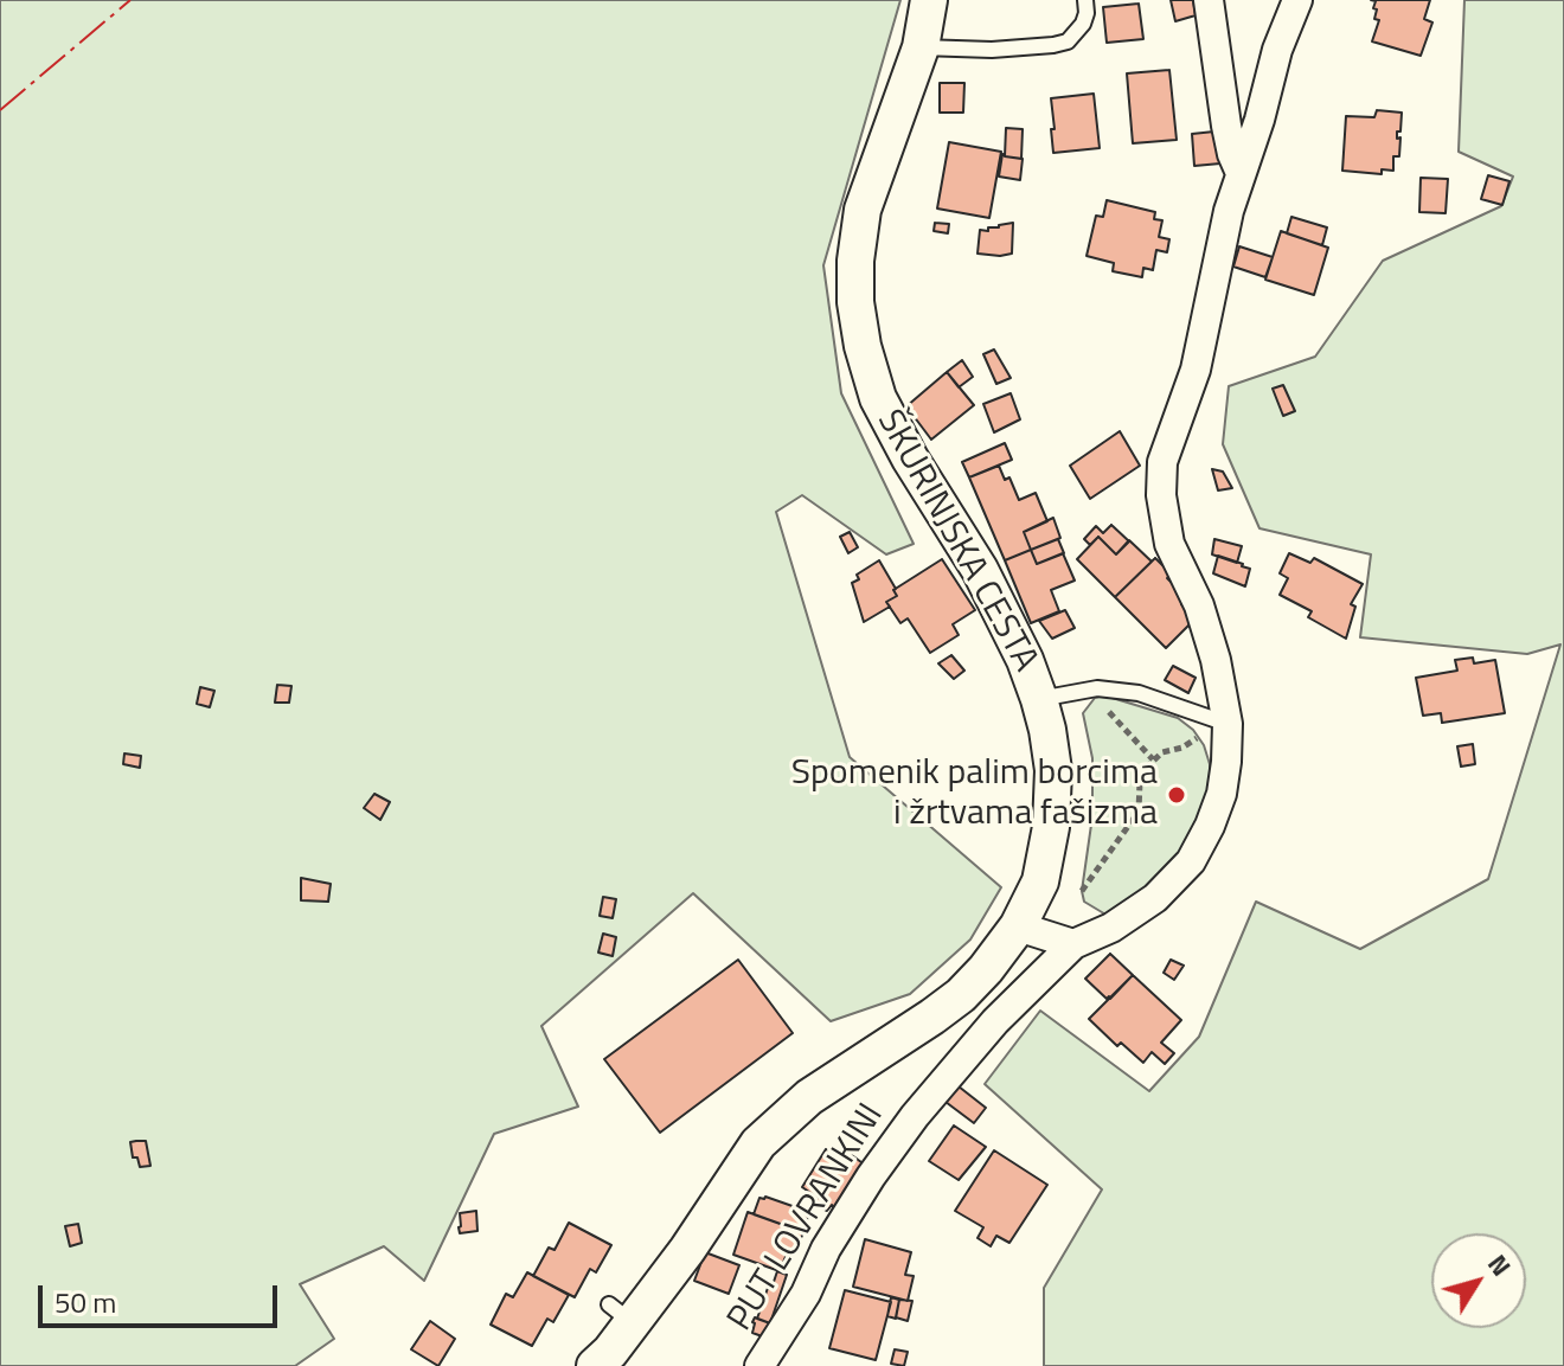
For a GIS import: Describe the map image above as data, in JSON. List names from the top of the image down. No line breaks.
{"streets":{"street":["ŠKURINJSKA CESTA","PUT LOVRANKINI"]},"places":["Spomenik palim borcima i žrtvama fašizma"],"scale_bar":"50 m","north":"top right"}
